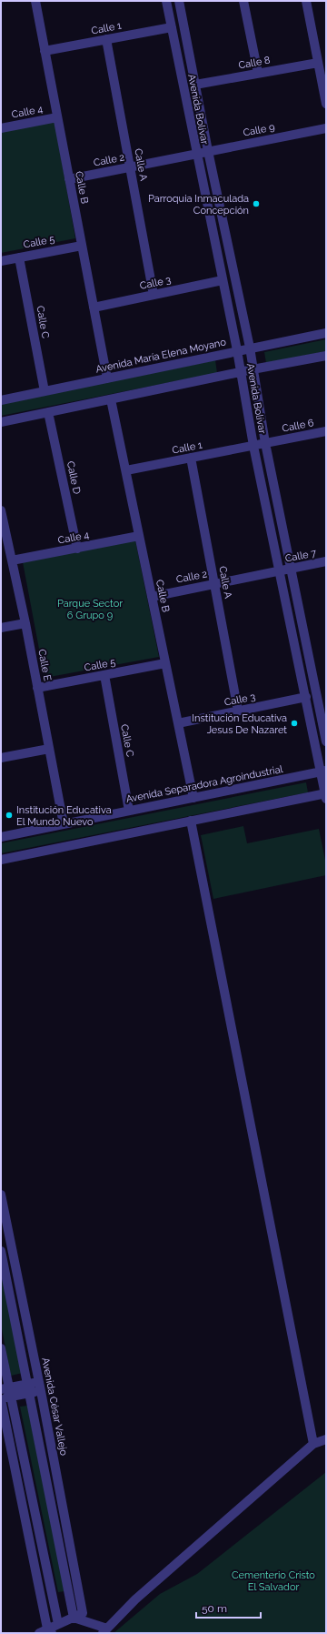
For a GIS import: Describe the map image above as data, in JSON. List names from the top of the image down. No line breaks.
{"streets":{"street":["Calle 1","Calle 8","Avenida Bolívar","Calle 4","Calle 9","Calle 2","Calle A","Calle B","Calle 5","Calle 3","Calle C","Avenida María Elena Moyano","Calle 6","Calle D","Calle 7","Calle E","Avenida Separadora Agroindustrial","Avenida César Vallejo"]},"crossings":[["Calle 1","Avenida Bolívar"],["Calle 1","Calle A"],["Calle 1","Calle B"],["Calle 1","Calle 6"],["Calle 8","Avenida Bolívar"],["Avenida Bolívar","Calle 9"],["Avenida Bolívar","Calle 2"],["Avenida Bolívar","Calle 3"],["Avenida Bolívar","Avenida María Elena Moyano"],["Avenida Bolívar","Calle 6"],["Avenida Bolívar","Calle 7"],["Avenida Bolívar","Avenida Separadora Agroindustrial"],["Calle 4","Calle B"],["Calle 4","Calle D"],["Calle 4","Calle E"],["Calle 9","Calle 2"],["Calle 2","Calle A"],["Calle 2","Calle B"],["Calle 2","Calle 7"],["Calle A","Calle 3"],["Calle B","Calle 5"],["Calle B","Calle 3"],["Calle B","Avenida María Elena Moyano"],["Calle B","Avenida Separadora Agroindustrial"],["Calle 5","Calle C"],["Calle 5","Calle E"],["Calle C","Avenida María Elena Moyano"],["Calle C","Avenida Separadora Agroindustrial"],["Calle E","Avenida Separadora Agroindustrial"]],"parks":["Parque Sector 6 Grupo 9","Cementerio Cristo El Salvador"],"places":["Parroquia Inmaculada Concepción","Institución Educativa Jesus De Nazaret","Institución Educativa El Mundo Nuevo"],"scale_bar":"50 m"}
